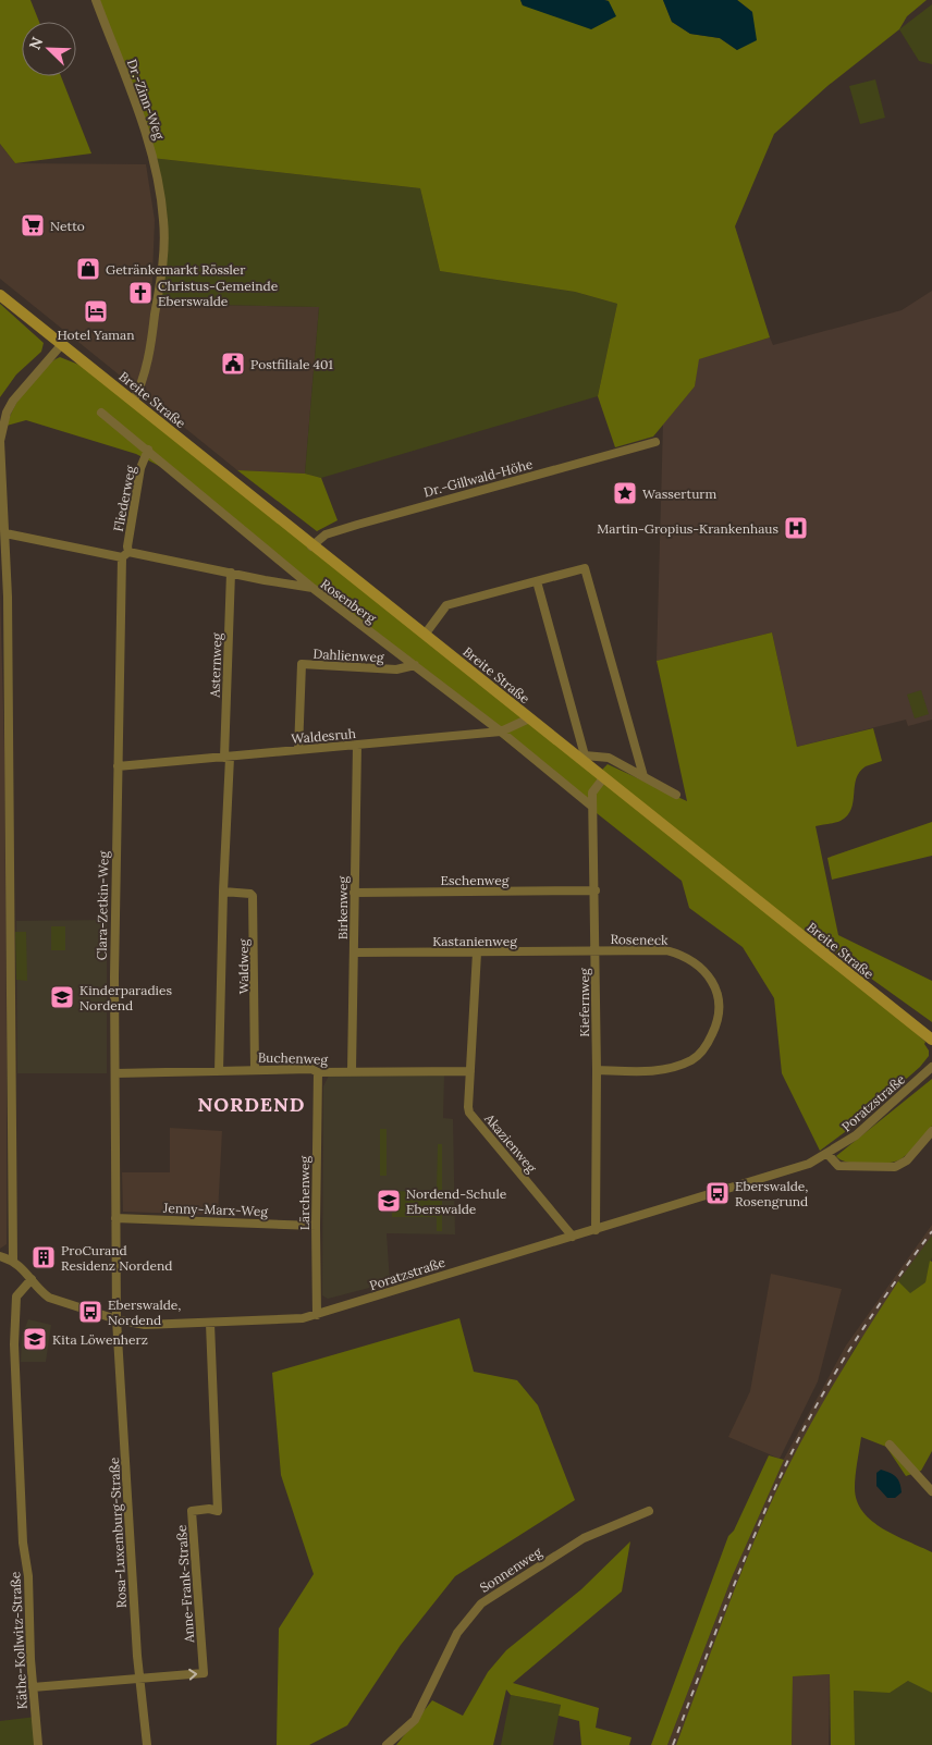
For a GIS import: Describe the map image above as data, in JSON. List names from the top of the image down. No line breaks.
{"streets":{"main road":["Breite Straße"],"street":["Dr.-Zinn-Weg","Dr.-Gillwald-Höhe","Fliederweg","Rosenberg","Dahlienweg","Asternweg","Waldesruh","Eschenweg","Clara-Zetkin-Weg","Birkenweg","Roseneck","Kastanienweg","Waldweg","Kiefernweg","Buchenweg","Poratzstraße","Akazienweg","Lärchenweg","Jenny-Marx-Weg","Rosa-Luxemburg-Straße","Sonnenweg","Anne-Frank-Straße","Käthe-Kollwitz-Straße"]},"crossings":[["Dr.-Zinn-Weg","Breite Straße"],["Breite Straße","Dr.-Gillwald-Höhe"],["Breite Straße","Waldesruh"],["Breite Straße","Kiefernweg"],["Fliederweg","Rosenberg"],["Fliederweg","Clara-Zetkin-Weg"],["Rosenberg","Dahlienweg"],["Rosenberg","Asternweg"],["Rosenberg","Waldesruh"],["Rosenberg","Clara-Zetkin-Weg"],["Rosenberg","Kiefernweg"],["Dahlienweg","Waldesruh"],["Asternweg","Waldesruh"],["Asternweg","Waldweg"],["Waldesruh","Clara-Zetkin-Weg"],["Waldesruh","Birkenweg"],["Waldesruh","Waldweg"],["Eschenweg","Birkenweg"],["Eschenweg","Kiefernweg"],["Clara-Zetkin-Weg","Buchenweg"],["Clara-Zetkin-Weg","Poratzstraße"],["Clara-Zetkin-Weg","Jenny-Marx-Weg"],["Clara-Zetkin-Weg","Rosa-Luxemburg-Straße"],["Birkenweg","Kastanienweg"],["Birkenweg","Buchenweg"],["Roseneck","Kastanienweg"],["Roseneck","Kiefernweg"],["Kastanienweg","Kiefernweg"],["Kastanienweg","Akazienweg"],["Waldweg","Buchenweg"],["Kiefernweg","Poratzstraße"],["Buchenweg","Akazienweg"],["Buchenweg","Lärchenweg"],["Poratzstraße","Akazienweg"],["Poratzstraße","Lärchenweg"],["Poratzstraße","Rosa-Luxemburg-Straße"],["Poratzstraße","Anne-Frank-Straße"],["Poratzstraße","Käthe-Kollwitz-Straße"],["Lärchenweg","Jenny-Marx-Weg"],["Rosa-Luxemburg-Straße","Anne-Frank-Straße"]],"one_way":["Anne-Frank-Straße"],"districts":["NORDEND"],"places":{"supermarket":["Netto"],"shop":["Getränkemarkt Rössler"],"church":["Christus-Gemeinde Eberswalde"],"hotel":["Hotel Yaman"],"public building":["Postfiliale 401"],"place":["Wasserturm"],"hospital":["Martin-Gropius-Krankenhaus"],"school or university":["Kinderparadies Nordend","Nordend-Schule Eberswalde","Kita Löwenherz"],"bus stop":["Eberswalde, Rosengrund","Eberswalde, Nordend"],"building":["ProCurand Residenz Nordend"]},"north":"top left"}
